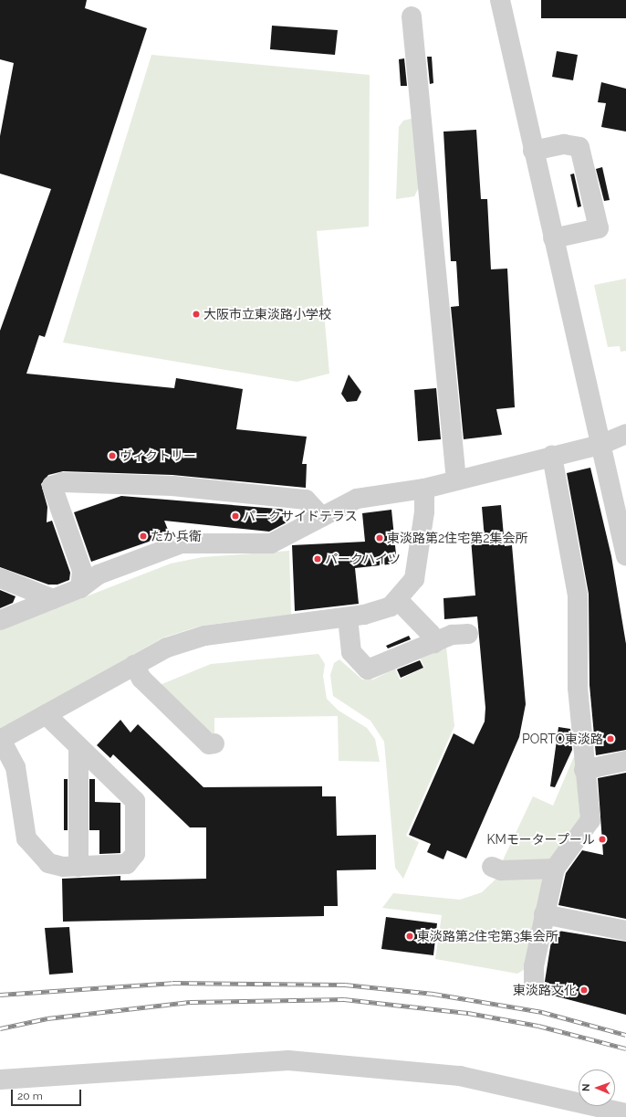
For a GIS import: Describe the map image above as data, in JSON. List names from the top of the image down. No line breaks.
{"places":["大阪市立東淡路小学校","ヴィクトリー","パークサイドテラス","たか兵衛","東淡路第2住宅第2集会所","パークハイツ","PORTO東淡路","KMモータープール","東淡路第2住宅第3集会所","東淡路文化"],"scale_bar":"20 m","north":"left"}
